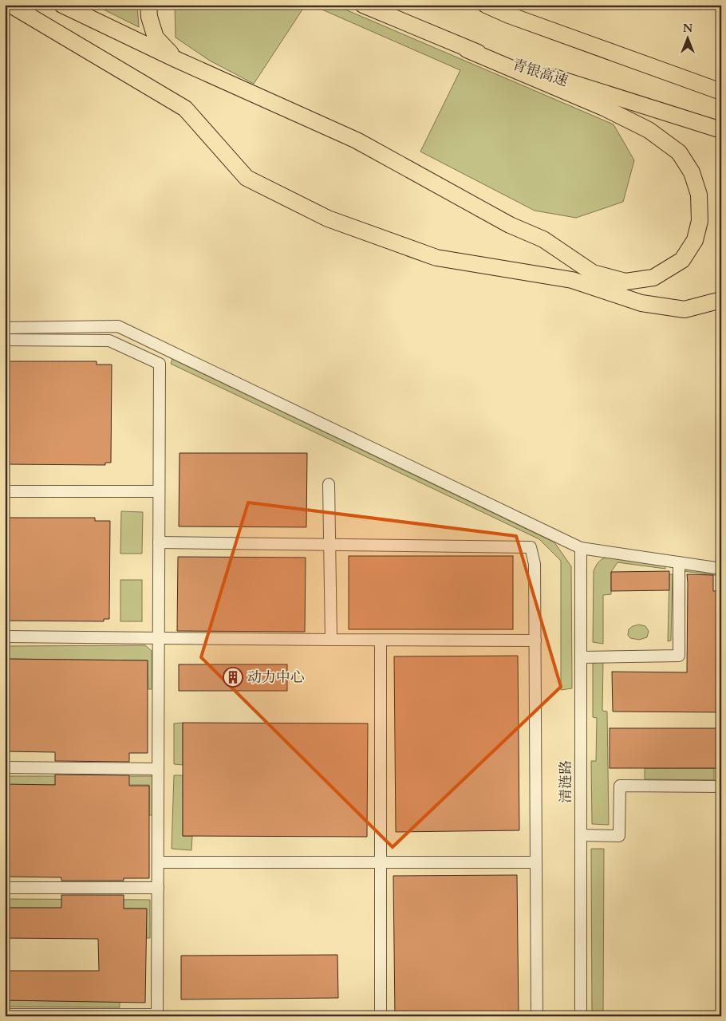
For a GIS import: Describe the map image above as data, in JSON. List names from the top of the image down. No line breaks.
{"streets":{"highway":["青银高速"],"street":["清涟路"]},"places":{"building":["动力中心"]},"north":"top"}
